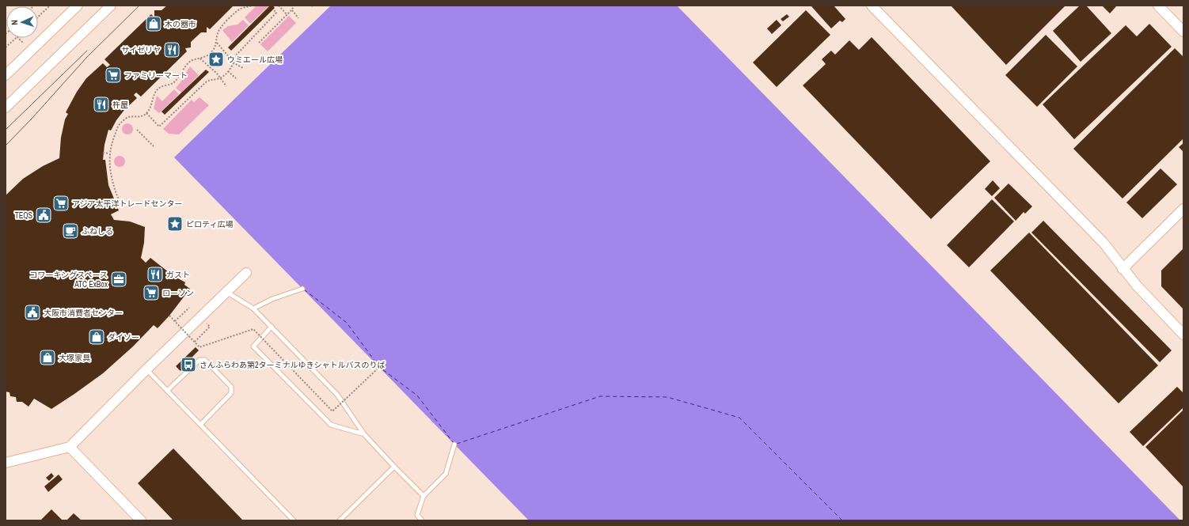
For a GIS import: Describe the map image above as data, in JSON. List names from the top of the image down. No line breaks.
{"places":{"shop":["木の器市","ダイソー","大塚家具"],"restaurant":["サイゼリヤ","杵屋","ガスト"],"place":["ウミエール広場","ピロティ広場"],"supermarket":["ファミリーマート","アジア太平洋トレードセンター","ローソン"],"public building":["TEQS","大阪市消費者センター"],"cafe":["ふねしる"],"office":["コワーキングスペース ATC ExBox"],"bus stop":["さんふらわあ第2ターミナルゆきシャトルバスのりば"]},"north":"left"}
